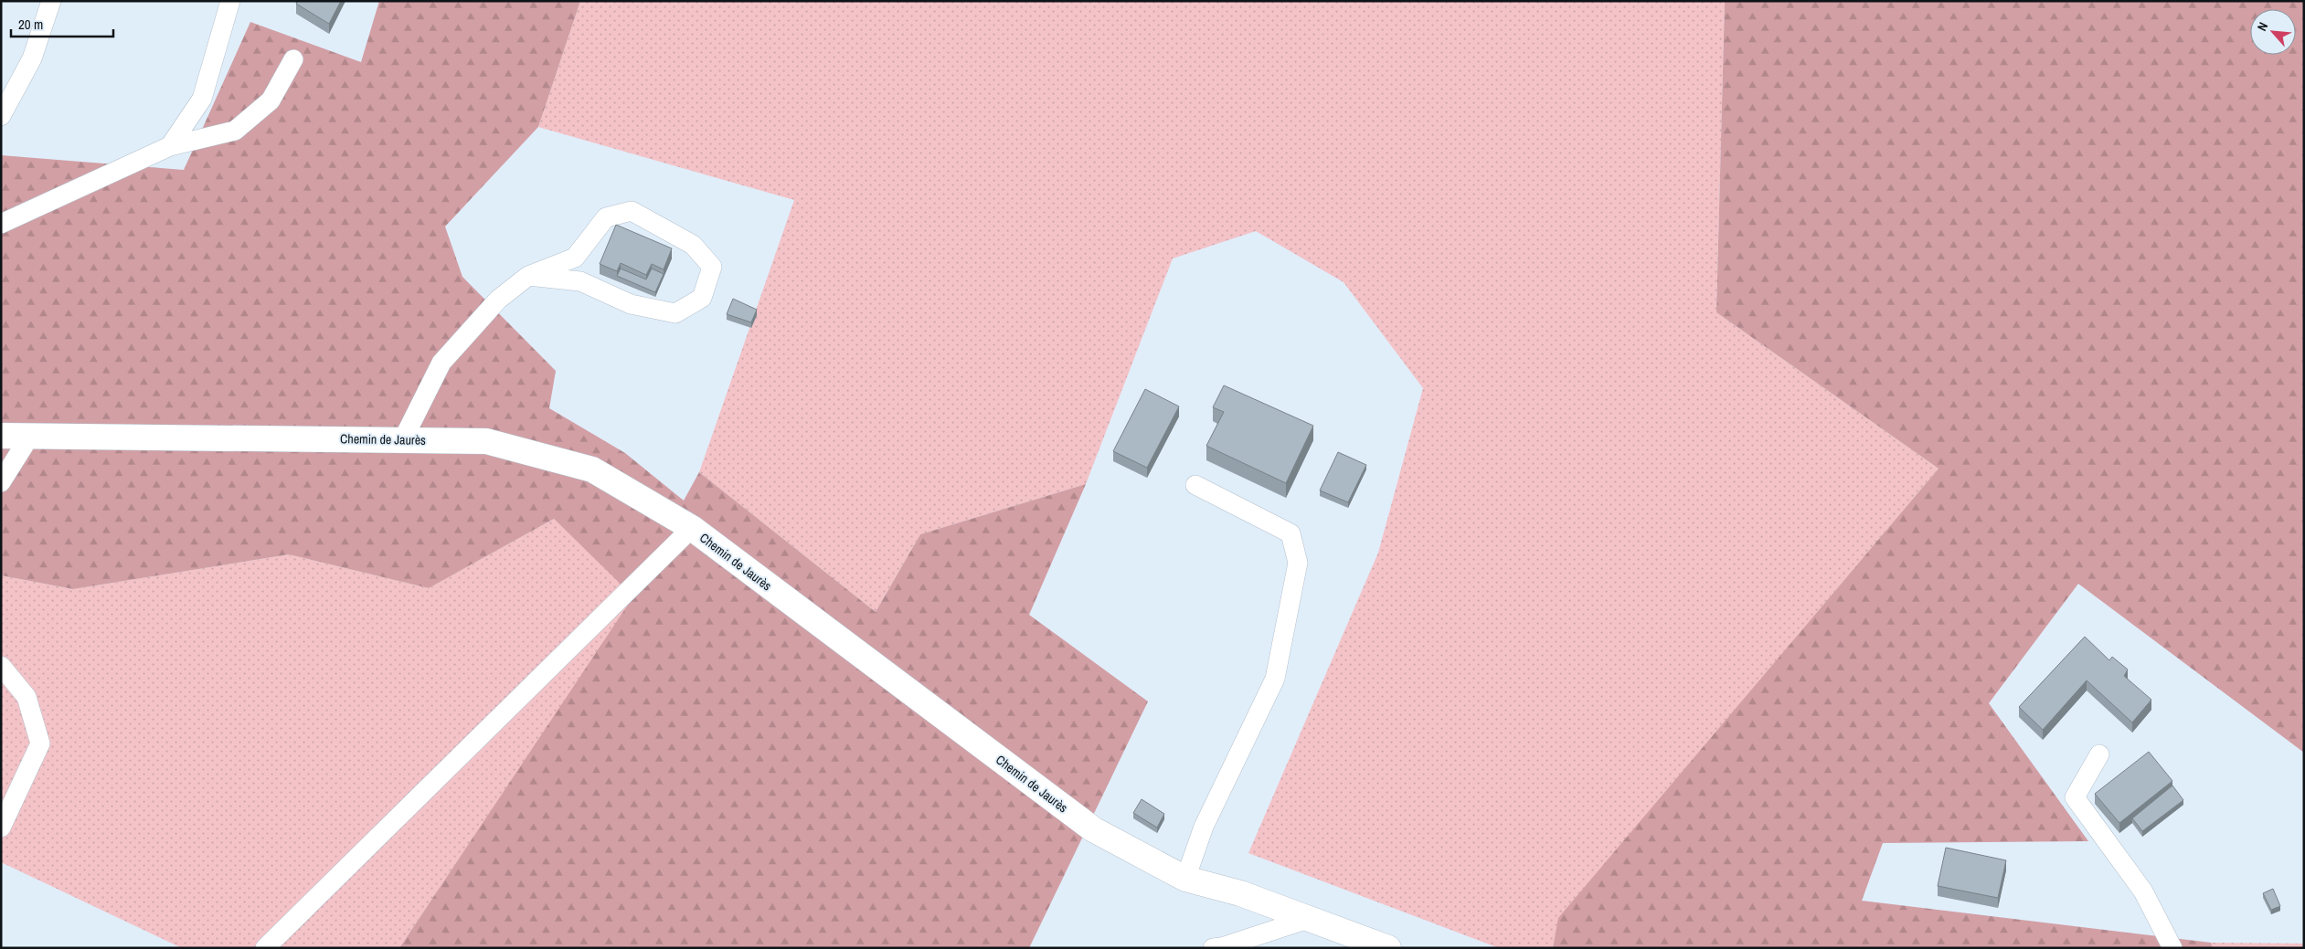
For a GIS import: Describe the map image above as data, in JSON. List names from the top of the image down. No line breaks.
{"streets":{"street":["Chemin de Jaurès"]},"scale_bar":"20 m","north":"top left"}
